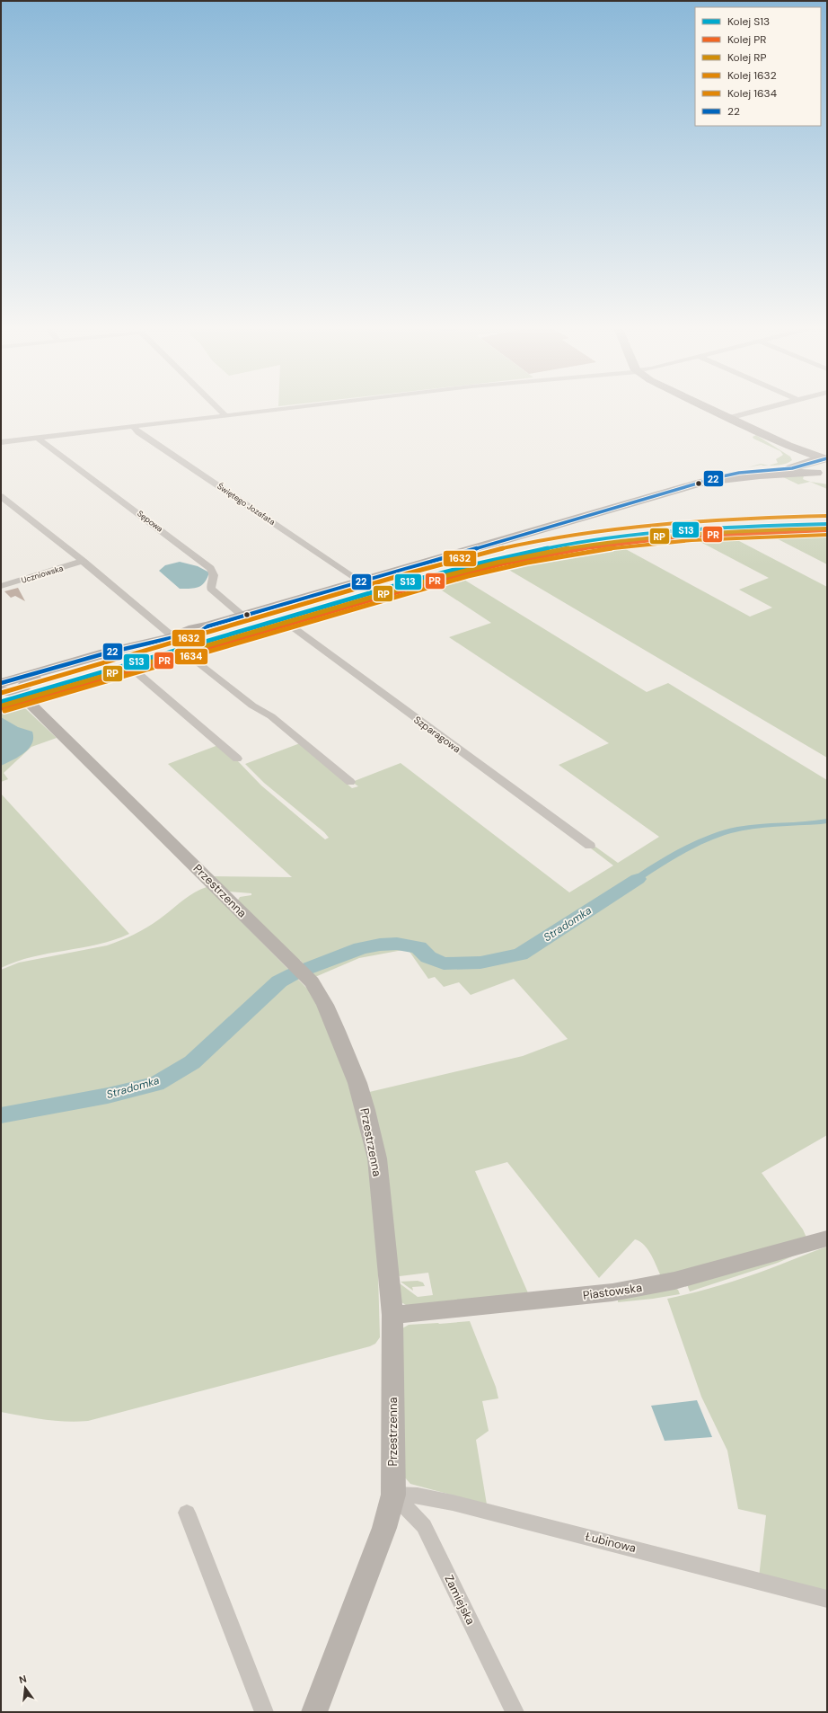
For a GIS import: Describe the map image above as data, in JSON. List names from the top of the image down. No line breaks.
{"streets":{"street":["Świętego Jozafata","Sępowa","Uczniowska","Szparagowa","Przestrzenna","Piastowska","Łubinowa","Zamiejska"]},"crossings":[["Przestrzenna","Piastowska"],["Przestrzenna","Łubinowa"],["Przestrzenna","Zamiejska"],["Łubinowa","Zamiejska"]],"water":["Stradomka"],"lines":["transit line 22","rail line 1632","rail line S13","rail line RP","rail line PR","rail line 1634"],"legend":["Kolej S13","Kolej PR","Kolej RP","Kolej 1632","Kolej 1634","22"],"north":"top"}
